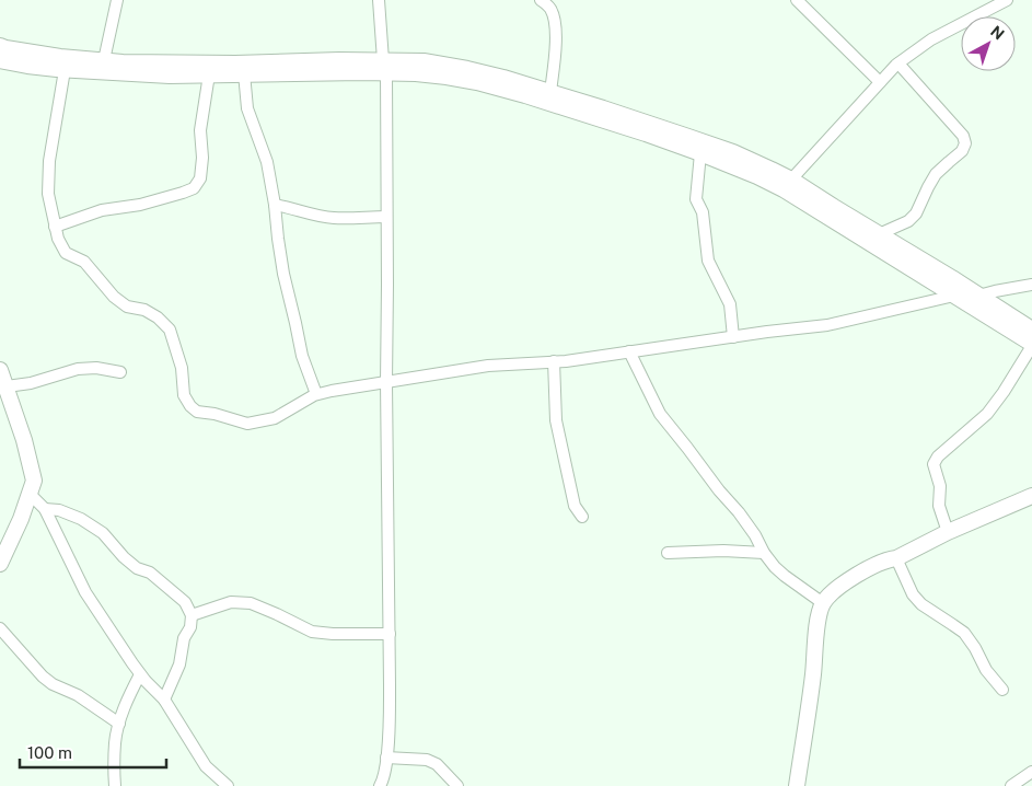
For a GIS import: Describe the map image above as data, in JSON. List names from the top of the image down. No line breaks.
{"scale_bar":"100 m","north":"top right"}
